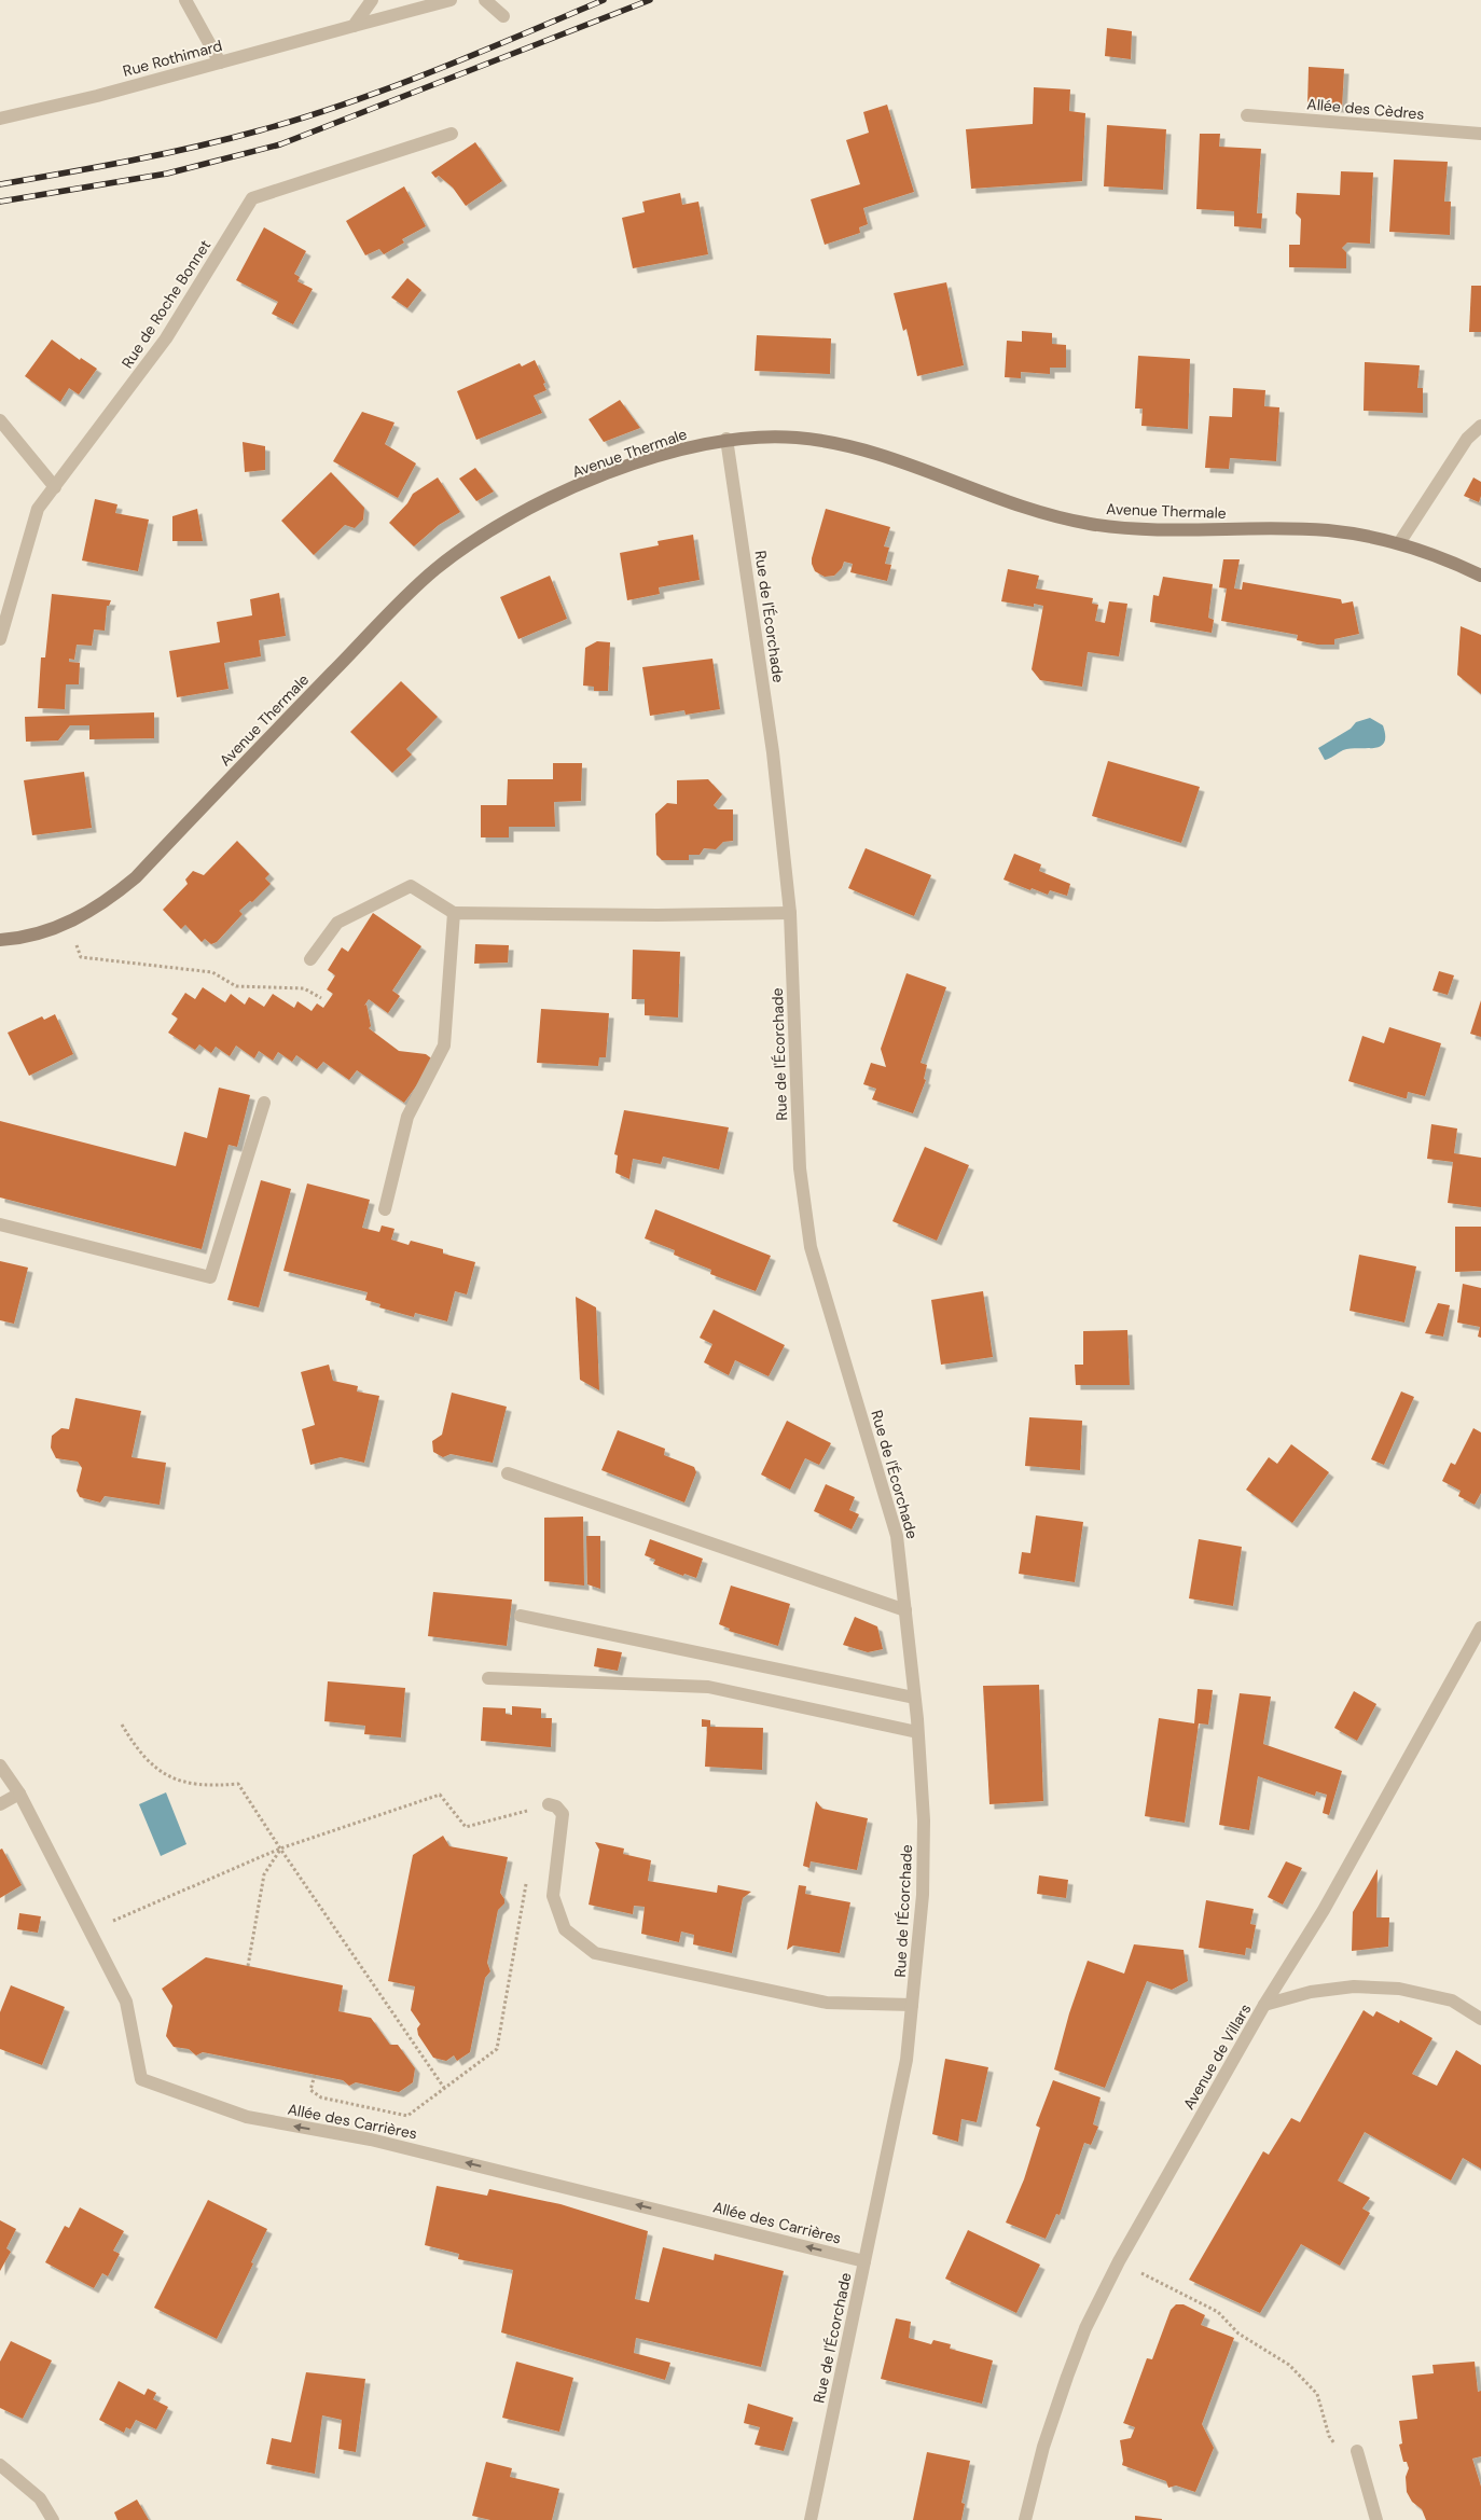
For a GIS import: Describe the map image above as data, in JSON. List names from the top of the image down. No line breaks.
{"streets":{"main road":["Avenue Thermale"],"street":["Rue Rothimard","Allée des Cèdres","Rue de Roche Bonnet","Rue de l'Écorchade","Avenue de Villars","Allée des Carrières"]},"crossings":[["Avenue Thermale","Rue de l'Écorchade"],["Rue de l'Écorchade","Allée des Carrières"]],"one_way":["Allée des Carrières"]}
